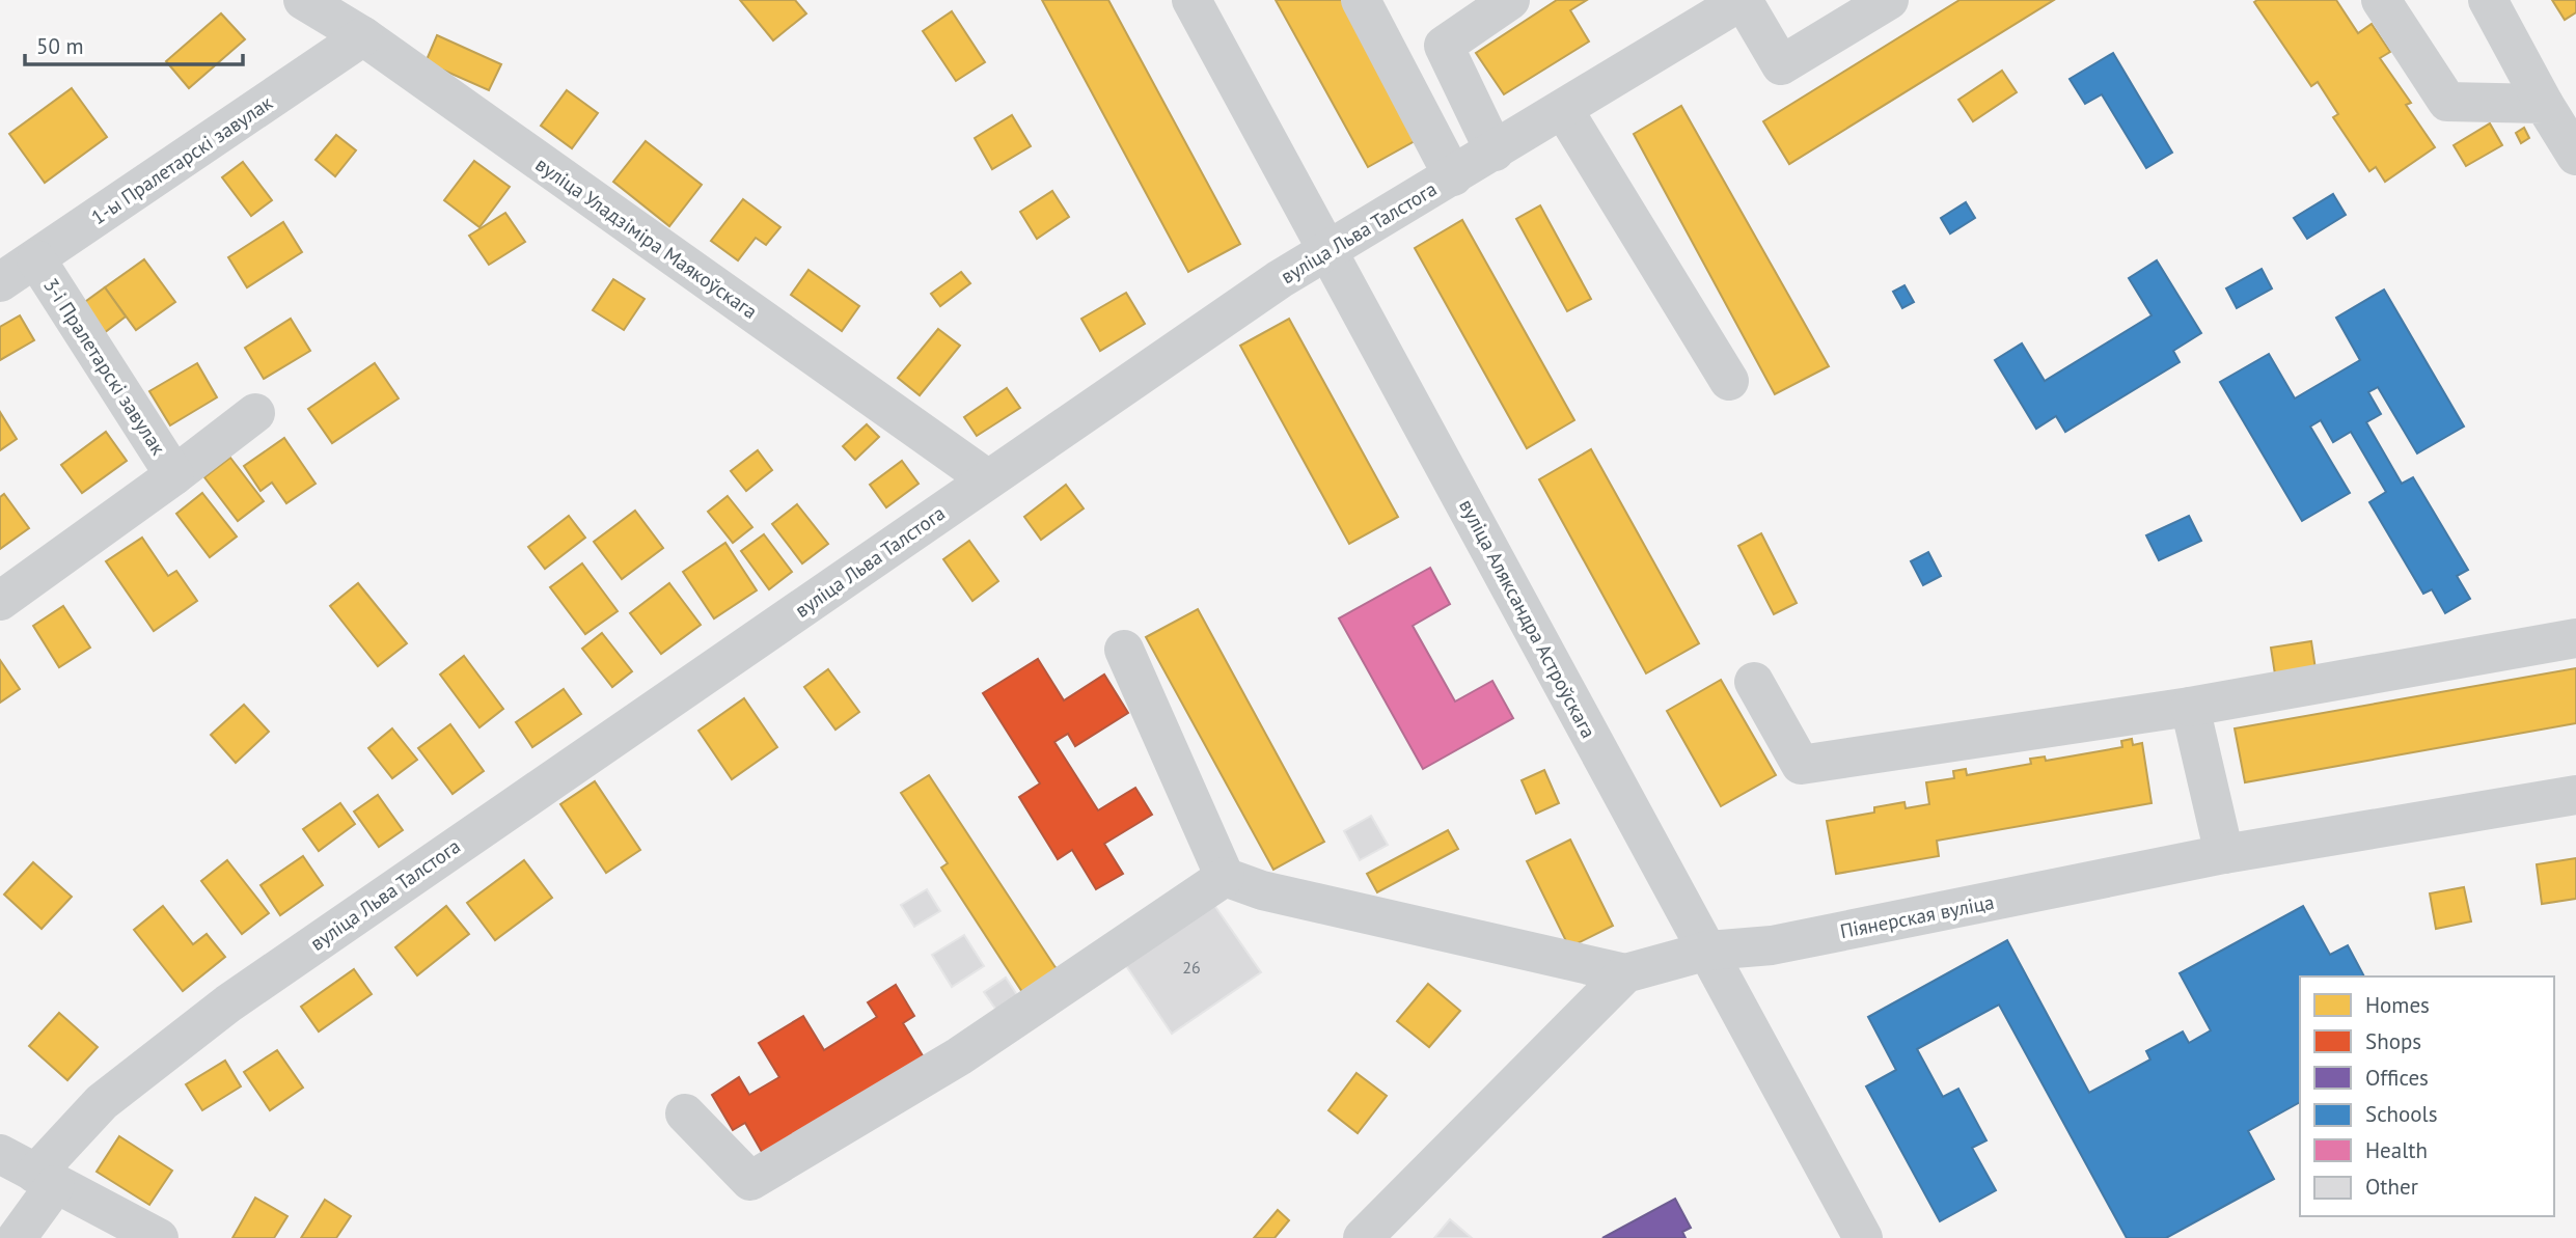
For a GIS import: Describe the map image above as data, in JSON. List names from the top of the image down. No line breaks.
{"streets":{"street":["1-ы Пралетарскі завулак","вуліца Льва Талстога","вуліца Уладзіміра Маякоўскага","3-і Пралетарскі завулак","вуліца Аляксандра Астроўскага","Піянерская вуліца"]},"crossings":[["1-ы Пралетарскі завулак","вуліца Уладзіміра Маякоўскага"],["1-ы Пралетарскі завулак","3-і Пралетарскі завулак"],["вуліца Льва Талстога","вуліца Уладзіміра Маякоўскага"],["вуліца Льва Талстога","вуліца Аляксандра Астроўскага"],["вуліца Аляксандра Астроўскага","Піянерская вуліца"]],"house_numbers":["26"],"legend":["Homes","Shops","Offices","Schools","Health","Other"],"scale_bar":"50 m"}
